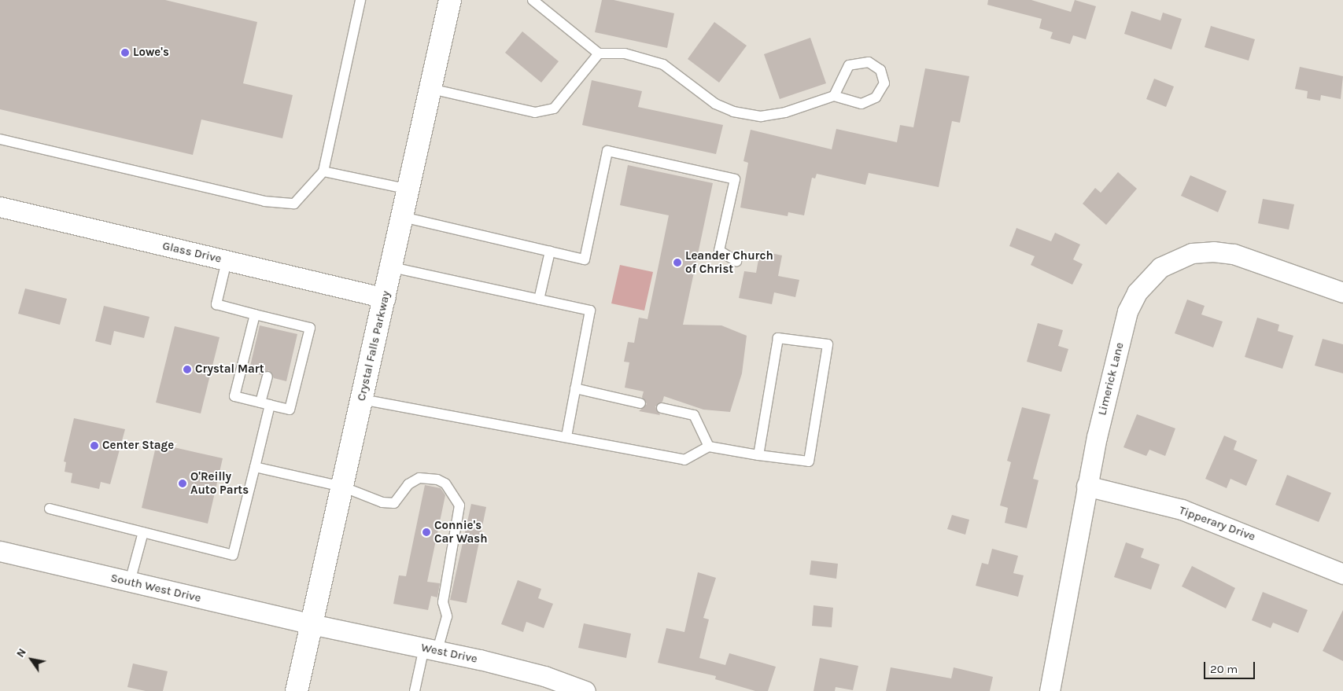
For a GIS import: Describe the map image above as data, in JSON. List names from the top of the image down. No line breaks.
{"streets":{"main road":["Crystal Falls Parkway"],"street":["Glass Drive","Limerick Lane","Tipperary Drive","South West Drive","West Drive"]},"crossings":[["Glass Drive","Crystal Falls Parkway"],["Crystal Falls Parkway","South West Drive"],["Crystal Falls Parkway","West Drive"],["Limerick Lane","Tipperary Drive"],["South West Drive","West Drive"]],"places":["Lowe's","Leander Church of Christ","Crystal Mart","Center Stage","O'Reilly Auto Parts","Connie's Car Wash"],"scale_bar":"20 m","north":"top left"}
